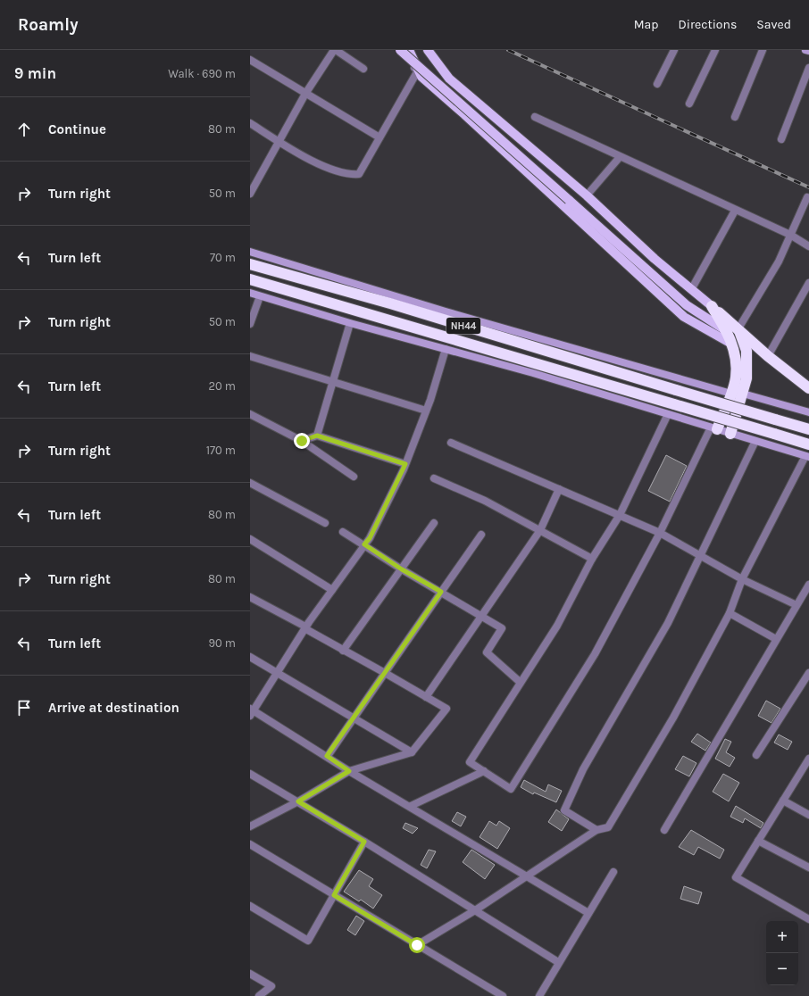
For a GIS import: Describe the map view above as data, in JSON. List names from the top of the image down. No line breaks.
{"streets":{"highway":["NH44"]},"page":{"header":"Roamly","nav":["Map","Directions","Saved"],"heading":["9 min","Walk · 690 m"],"list":[["Continue","80 m"],["Turn right","50 m"],["Turn left","70 m"],["Turn right","50 m"],["Turn left","20 m"],["Turn right","170 m"],["Turn left","80 m"],["Turn right","80 m"],["Turn left","90 m"],"Arrive at destination"],"map_buttons":["+","−"]}}
